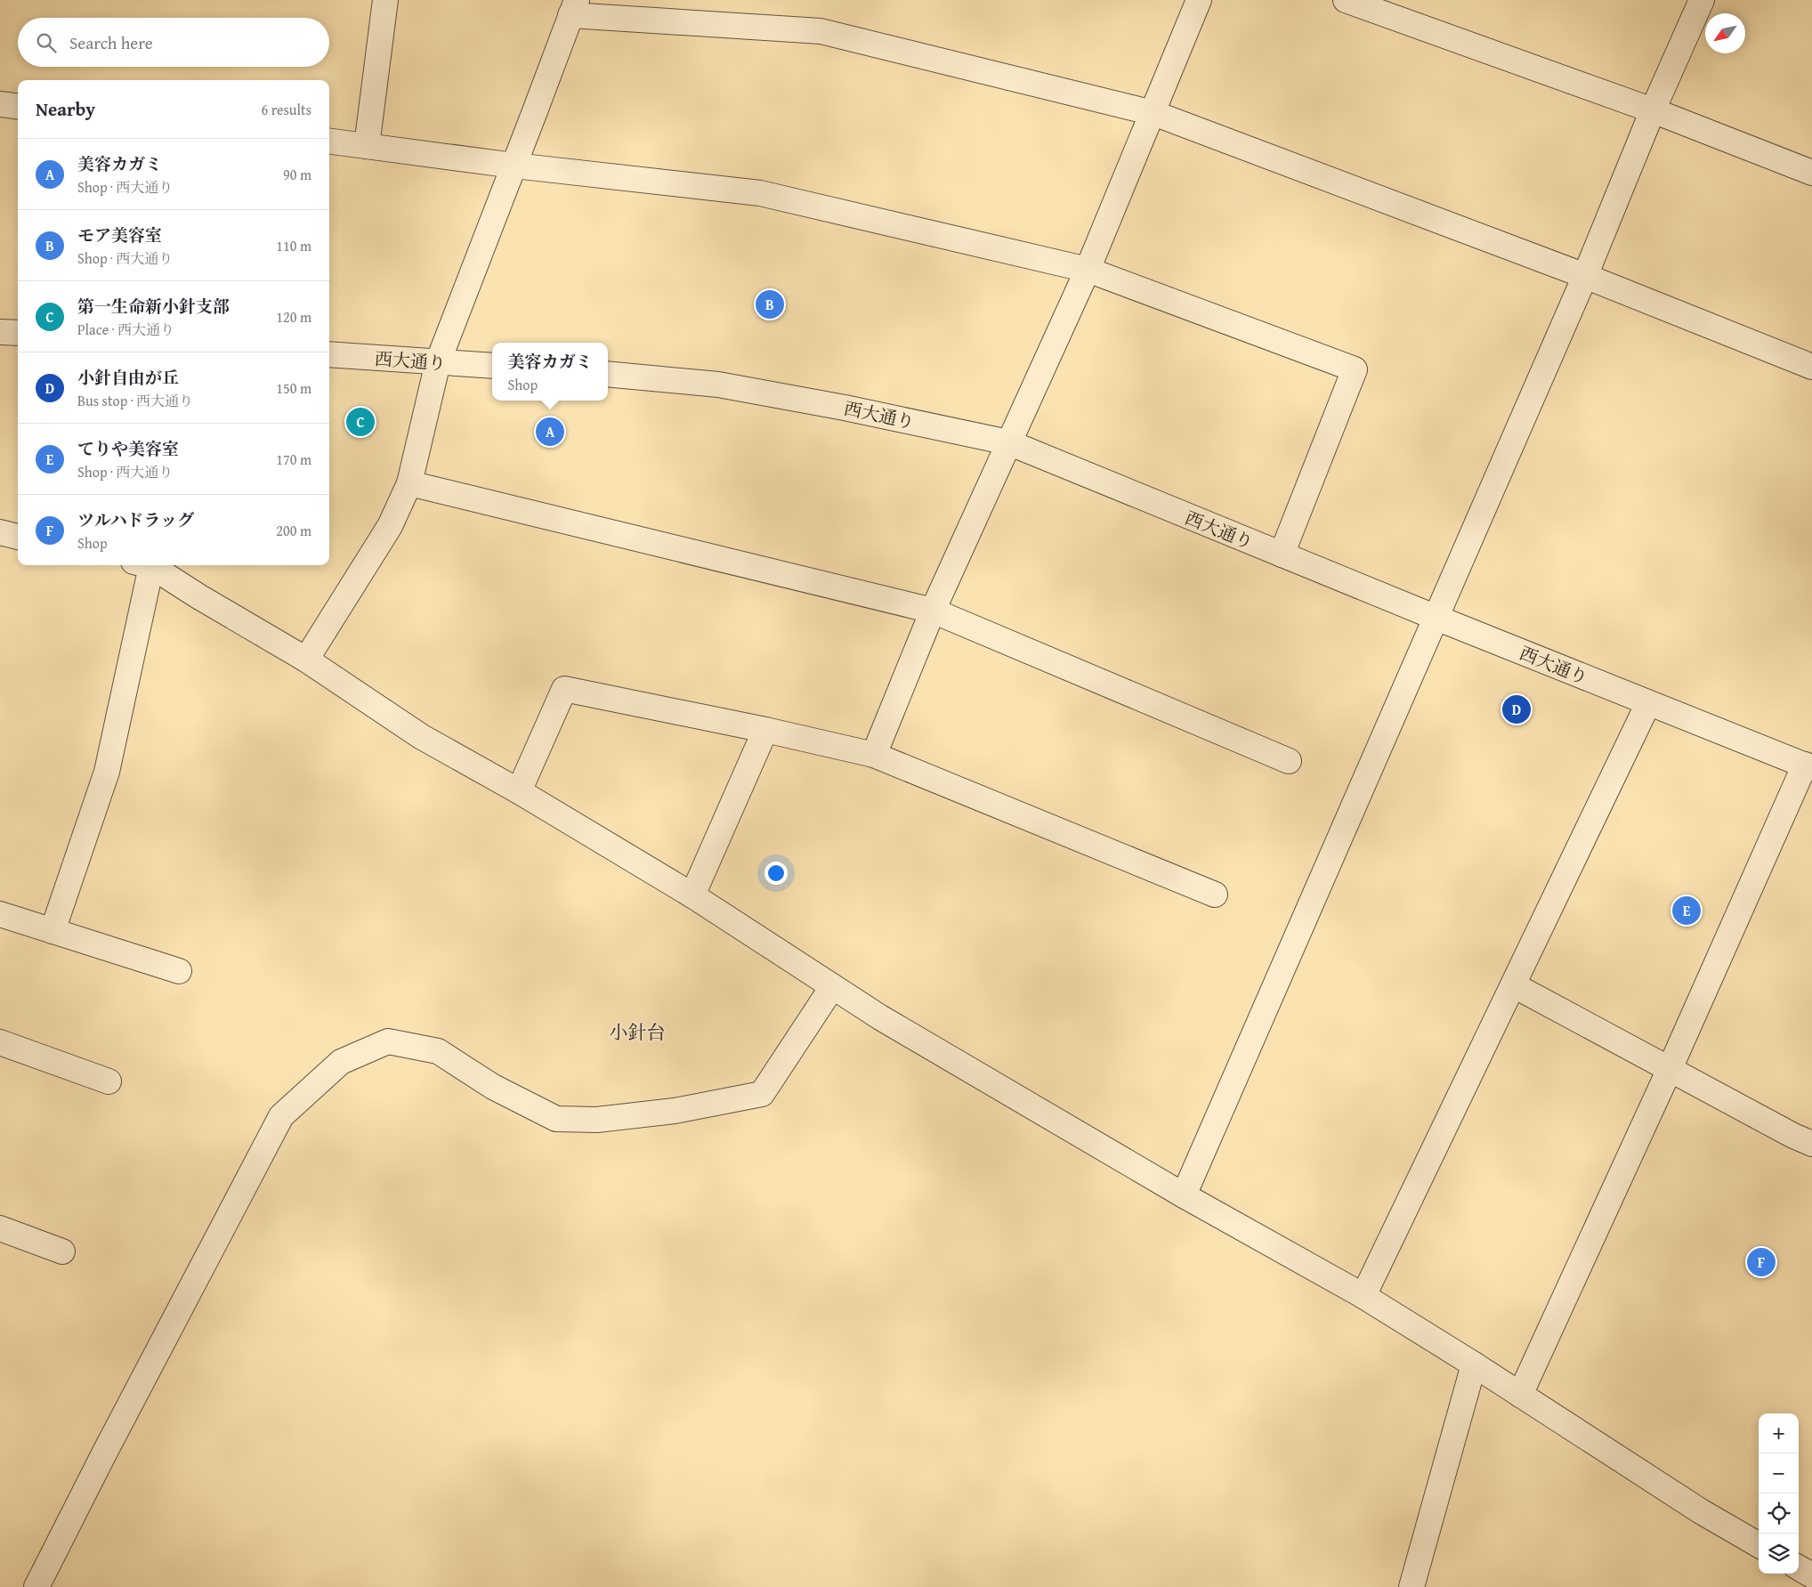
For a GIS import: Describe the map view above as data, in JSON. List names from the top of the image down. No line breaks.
{"streets":{"street":["西大通り"]},"districts":["小針台"],"north":"bottom left","page":{"search":"Search here","heading":["Nearby","6 results"],"list":[{"mark":"A","name":"美容カガミ","note":"Shop · 西大通り","value":"90 m"},{"mark":"B","name":"モア美容室","note":"Shop · 西大通り","value":"110 m"},{"mark":"C","name":"第一生命新小針支部","note":"Place · 西大通り","value":"120 m"},{"mark":"D","name":"小針自由が丘","note":"Bus stop · 西大通り","value":"150 m"},{"mark":"E","name":"てりや美容室","note":"Shop · 西大通り","value":"170 m"},{"mark":"F","name":"ツルハドラッグ","note":"Shop","value":"200 m"}],"pins":["B","C","A","D","E","F"],"popup":["美容カガミ","Shop"],"map_buttons":["+","−"]}}
